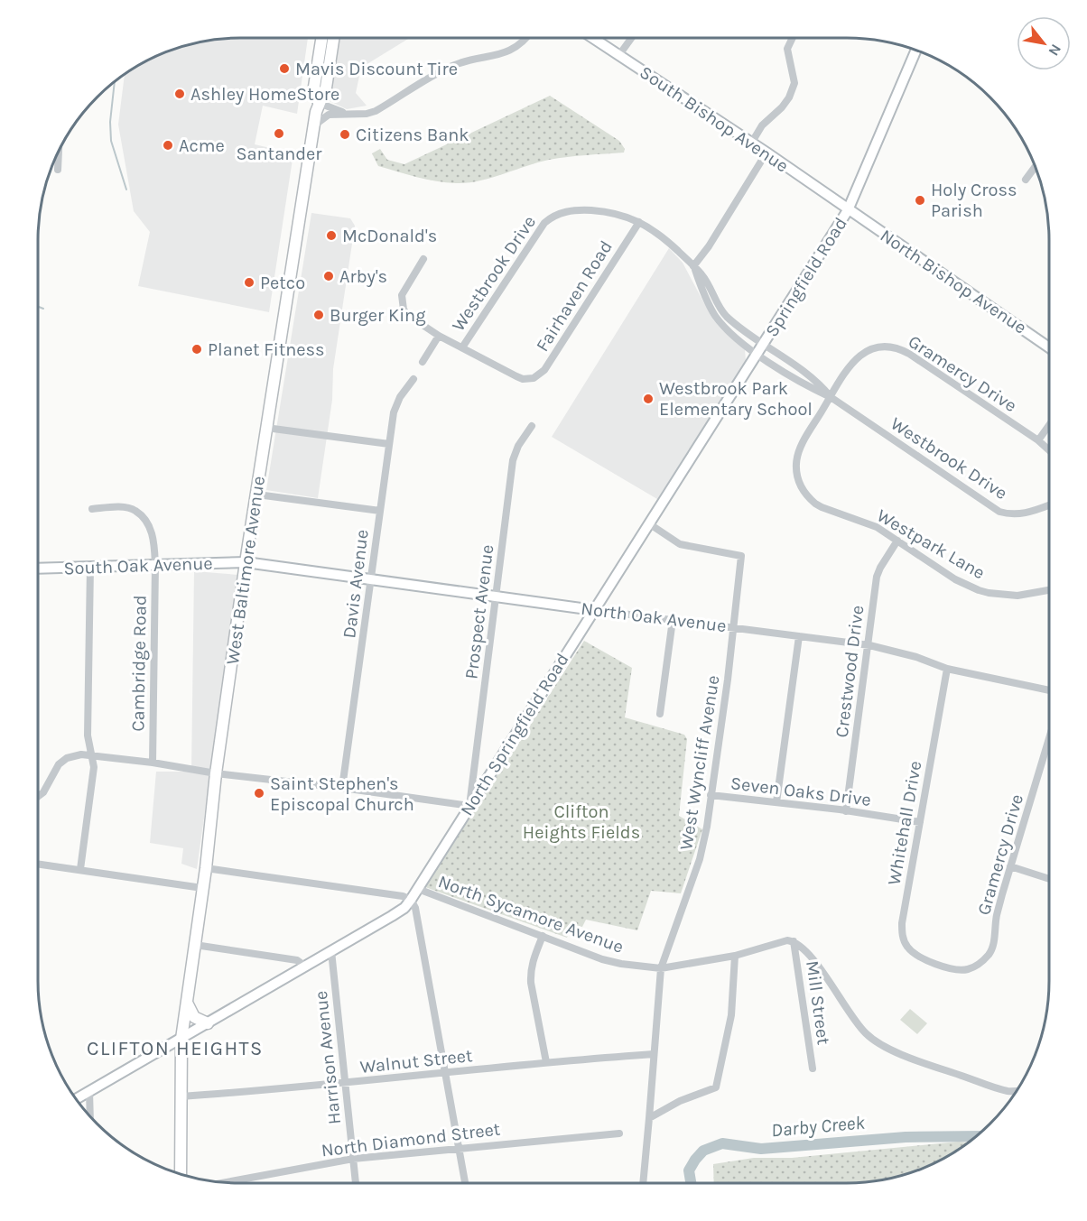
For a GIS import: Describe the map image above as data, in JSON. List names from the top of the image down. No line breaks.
{"streets":{"main road":["South Bishop Avenue","Springfield Road","North Bishop Avenue","South Oak Avenue","West Baltimore Avenue","North Oak Avenue","North Springfield Road"],"street":["Westbrook Drive","Fairhaven Road","Gramercy Drive","Westpark Lane","Davis Avenue","Prospect Avenue","Cambridge Road","Crestwood Drive","West Wyncliff Avenue","Seven Oaks Drive","Whitehall Drive","North Sycamore Avenue","Mill Street","Harrison Avenue","Walnut Street","North Diamond Street"]},"crossings":[["South Bishop Avenue","Springfield Road"],["South Bishop Avenue","North Bishop Avenue"],["Westbrook Drive","Springfield Road"],["Westbrook Drive","Fairhaven Road"],["Westbrook Drive","Gramercy Drive"],["Westbrook Drive","Westpark Lane"],["Westbrook Drive","North Springfield Road"],["Springfield Road","North Bishop Avenue"],["Springfield Road","North Springfield Road"],["Gramercy Drive","Westpark Lane"],["Gramercy Drive","Whitehall Drive"],["Westpark Lane","Crestwood Drive"],["South Oak Avenue","West Baltimore Avenue"],["South Oak Avenue","North Oak Avenue"],["South Oak Avenue","Cambridge Road"],["West Baltimore Avenue","North Oak Avenue"],["West Baltimore Avenue","North Springfield Road"],["West Baltimore Avenue","Walnut Street"],["Davis Avenue","North Oak Avenue"],["Prospect Avenue","North Oak Avenue"],["Prospect Avenue","North Springfield Road"],["North Oak Avenue","Crestwood Drive"],["North Oak Avenue","North Springfield Road"],["North Oak Avenue","West Wyncliff Avenue"],["North Oak Avenue","Whitehall Drive"],["Crestwood Drive","Seven Oaks Drive"],["North Springfield Road","West Wyncliff Avenue"],["North Springfield Road","North Sycamore Avenue"],["North Springfield Road","Harrison Avenue"],["West Wyncliff Avenue","Seven Oaks Drive"],["West Wyncliff Avenue","North Sycamore Avenue"],["West Wyncliff Avenue","Walnut Street"],["Seven Oaks Drive","Whitehall Drive"],["North Sycamore Avenue","Mill Street"],["Harrison Avenue","Walnut Street"],["Harrison Avenue","North Diamond Street"]],"districts":["CLIFTON HEIGHTS"],"water":["Darby Creek"],"parks":["Clifton Heights Fields"],"places":["Mavis Discount Tire","Ashley HomeStore","Santander","Citizens Bank","Acme","Holy Cross Parish","McDonald's","Arby's","Petco","Burger King","Planet Fitness","Westbrook Park Elementary School","Saint Stephen's Episcopal Church"],"north":"bottom right"}
